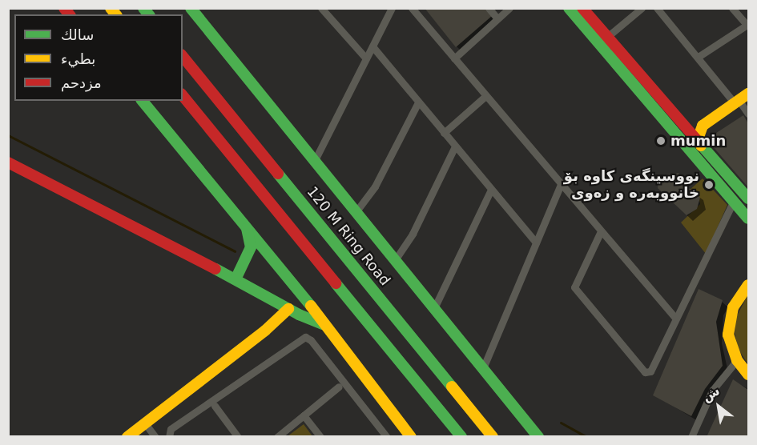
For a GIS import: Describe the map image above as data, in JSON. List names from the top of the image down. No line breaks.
{"streets":{"main road":["120 M Ring Road"]},"places":["mumin","نووسینگەی کاوە بۆ خانووبەرە و زەوی"],"legend":["سالك","بطيء","مزدحم"],"north":"top left"}
